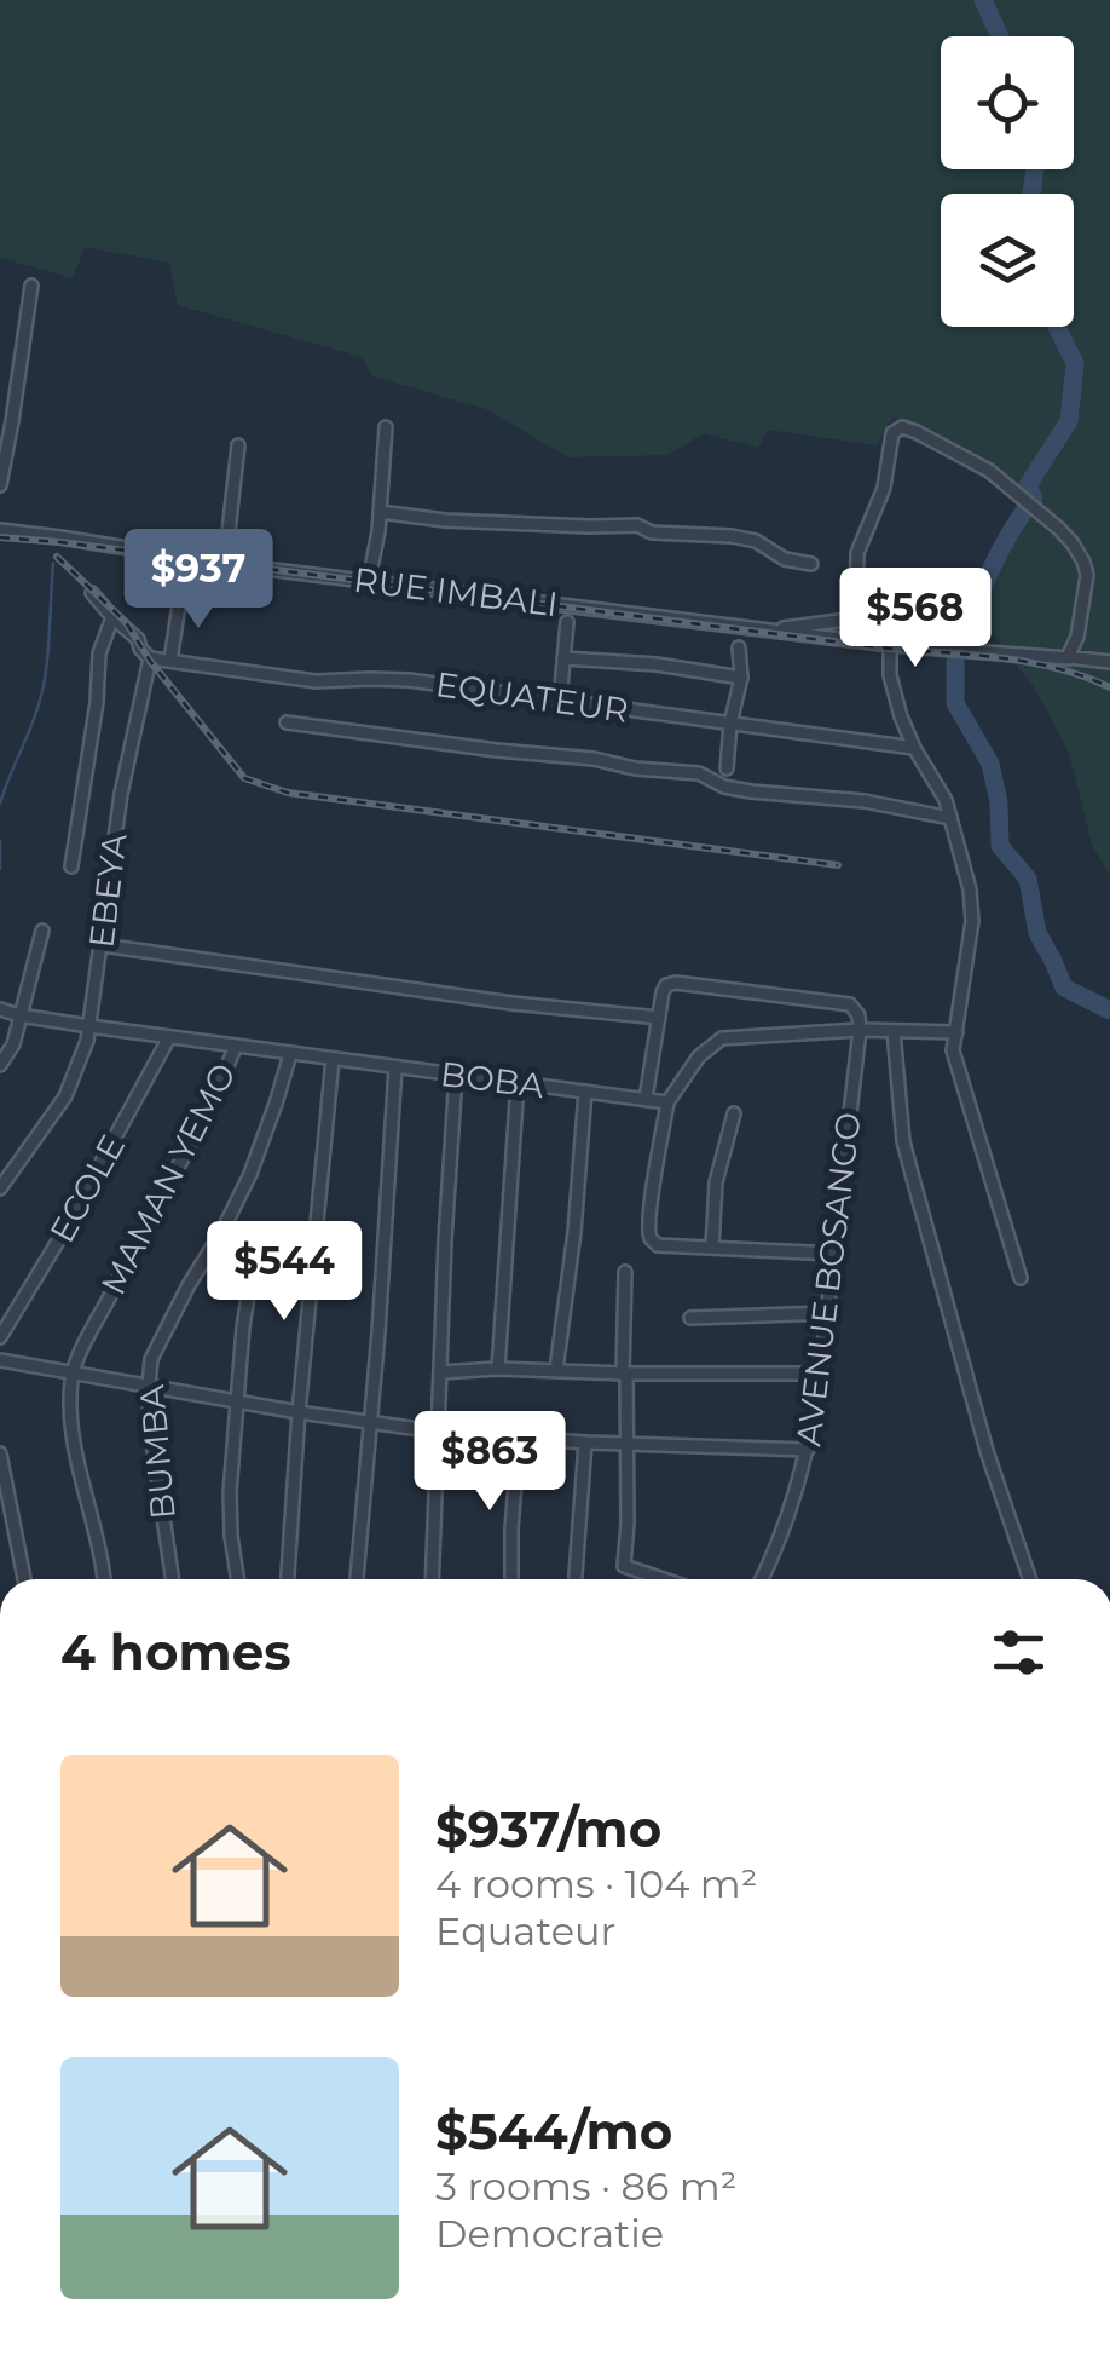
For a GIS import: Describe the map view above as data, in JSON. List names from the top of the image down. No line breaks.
{"streets":{"street":["RUE IMBALI","EQUATEUR","EBEYA","BOBA","MAMAN YEMO","ECOLE","AVENUE BOSANGO","BUMBA"]},"crossings":[["EQUATEUR","EBEYA"],["EBEYA","BOBA"],["BOBA","MAMAN YEMO"],["BOBA","ECOLE"],["BOBA","BUMBA"]],"page":{"price":["$937","$568","$544","$863"],"heading":"4 homes","list":[{"name":"$937/mo","note":"4 rooms · 104 m² · Equateur"},{"name":"$544/mo","note":"3 rooms · 86 m² · Democratie"}]}}
